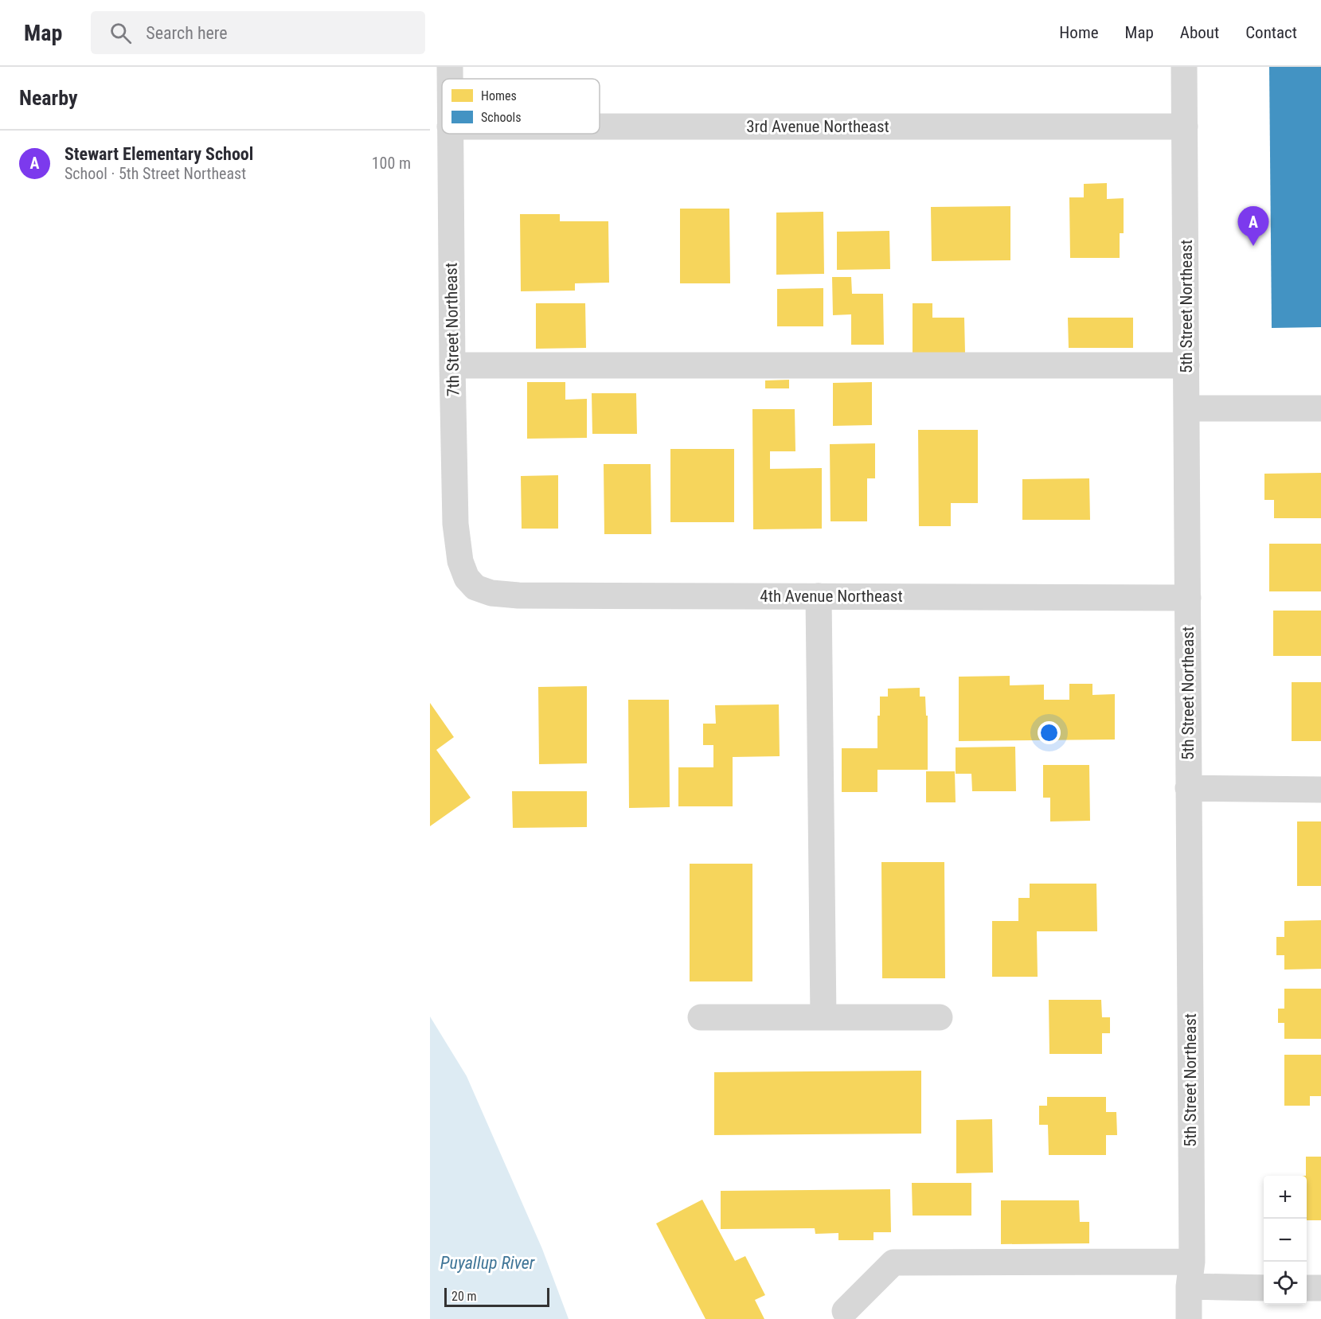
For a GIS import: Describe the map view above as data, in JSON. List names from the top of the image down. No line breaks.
{"streets":{"street":["3rd Avenue Northeast","5th Street Northeast","7th Street Northeast","4th Avenue Northeast"]},"crossings":[["3rd Avenue Northeast","5th Street Northeast"],["5th Street Northeast","4th Avenue Northeast"],["7th Street Northeast","4th Avenue Northeast"]],"water":["Puyallup River"],"legend":["Homes","Schools"],"scale_bar":"20 m","page":{"header":"Map","search":"Search here","nav":["Home","Map","About","Contact"],"heading":"Nearby","list":[{"mark":"A","name":"Stewart Elementary School","note":"School · 5th Street Northeast","value":"100 m"}],"pins":"A","map_buttons":["+","−"],"scale":"20 m"}}
